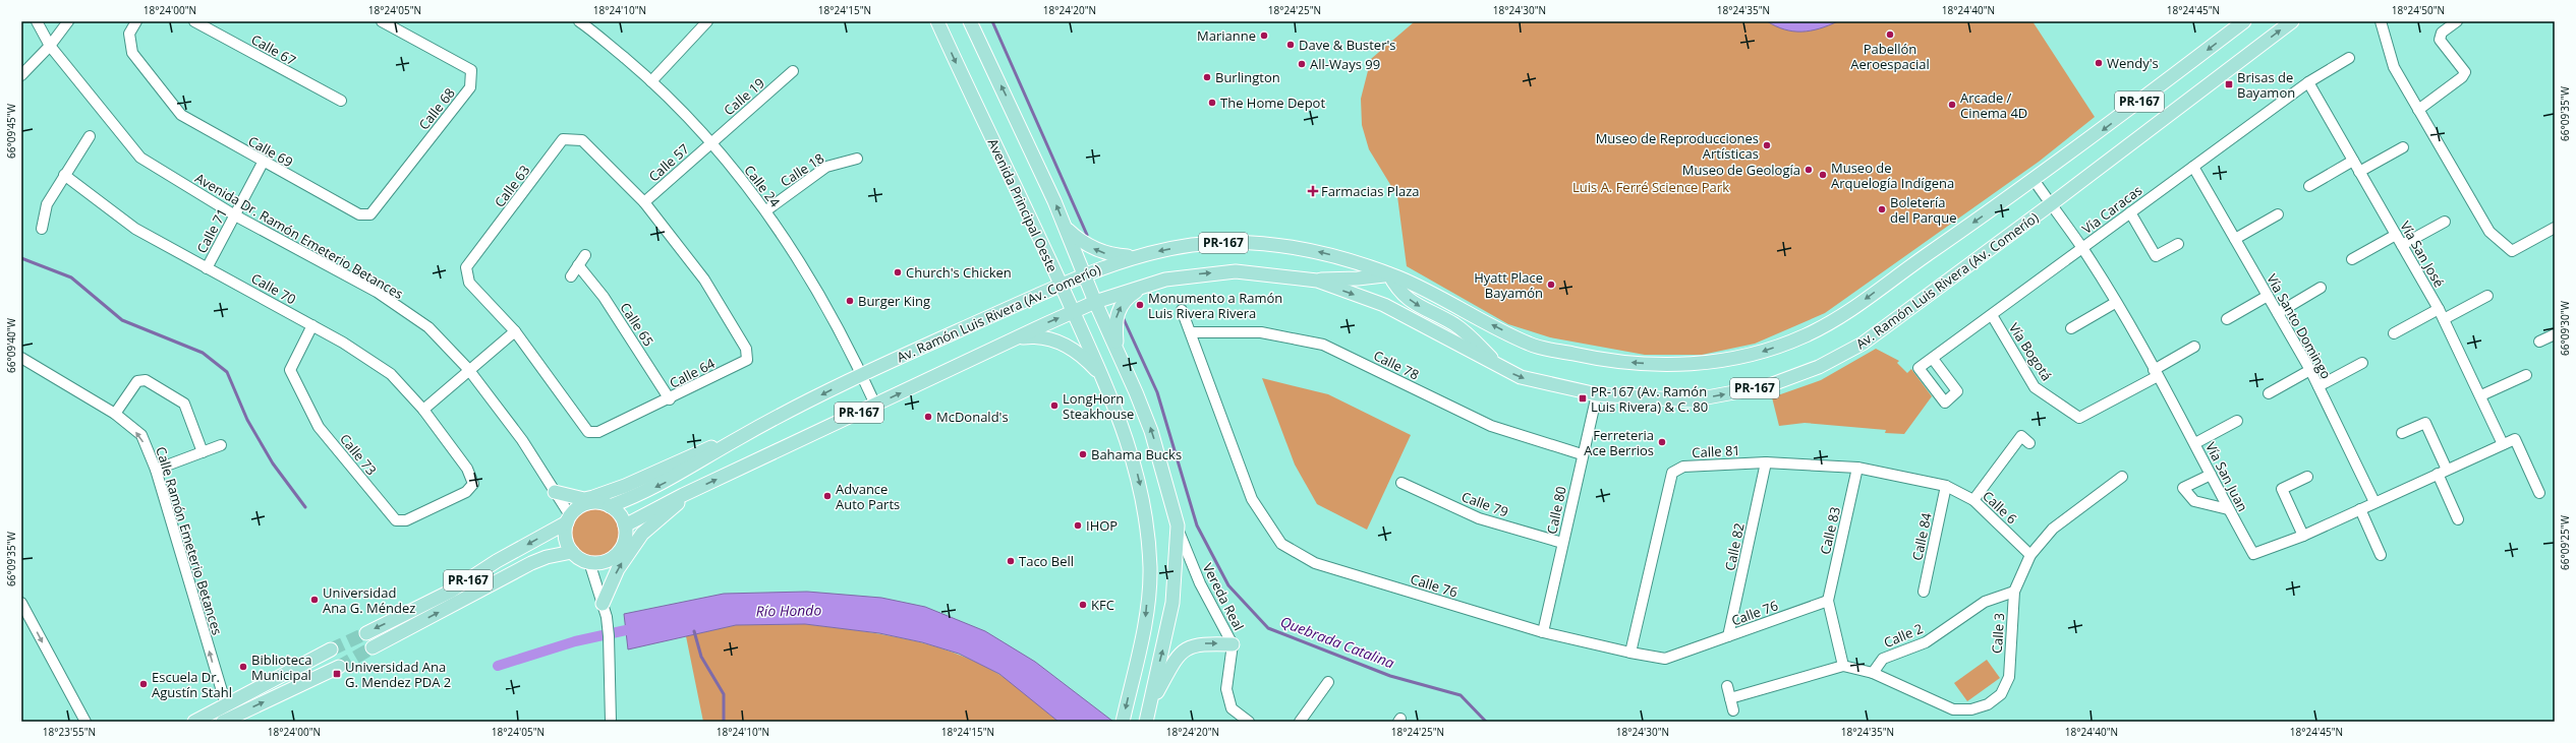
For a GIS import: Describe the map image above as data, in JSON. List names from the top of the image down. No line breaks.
{"streets":{"main road":["PR-167","Avenida Principal Oeste","Av. Ramón Luis Rivera (Av. Comerío)"],"street":["Calle 67","Calle 19","Calle 68","Calle 69","Calle 57","Calle 18","Calle 63","Calle 24","Vía Caracas","Calle 71","Avenida Dr. Ramón Emeterio Betances","Vía San José","Calle 70","Calle 65","Vía Santo Domingo","Vía Bogotá","Calle 78","Calle 64","Calle 81","Calle 73","Vía San Juan","Calle 79","Calle 6","Calle 80","Calle 83","Calle 84","Calle Ramón Emeterio Betances","Calle 82","Calle 76","Vereda Real","Calle 3","Calle 2"]},"crossings":[["Calle 19","Calle 57"],["Calle 19","Calle 24"],["PR-167","Avenida Dr. Ramón Emeterio Betances"],["PR-167","Av. Ramón Luis Rivera (Av. Comerío)"],["Calle 68","Calle 69"],["Calle 69","Calle 71"],["Calle 57","Calle 63"],["Calle 57","Calle 24"],["Calle 57","Calle 64"],["Calle 18","Calle 24"],["Calle 63","Calle 64"],["Calle 24","Av. Ramón Luis Rivera (Av. Comerío)"],["Avenida Principal Oeste","Av. Ramón Luis Rivera (Av. Comerío)"],["Avenida Principal Oeste","Vereda Real"],["Vía Caracas","Vía San José"],["Vía Caracas","Vía Santo Domingo"],["Vía Caracas","Vía Bogotá"],["Vía Caracas","Vía San Juan"],["Calle 71","Avenida Dr. Ramón Emeterio Betances"],["Calle 71","Calle 70"],["Avenida Dr. Ramón Emeterio Betances","Av. Ramón Luis Rivera (Av. Comerío)"],["Vía San José","Vía San Juan"],["Av. Ramón Luis Rivera (Av. Comerío)","Vía San Juan"],["Av. Ramón Luis Rivera (Av. Comerío)","Calle 80"],["Calle 70","Calle 73"],["Calle 65","Calle 64"],["Vía Santo Domingo","Vía San Juan"],["Vía Bogotá","Vía San Juan"],["Calle 78","Calle 80"],["Calle 78","Calle 76"],["Calle 81","Calle 6"],["Calle 81","Calle 83"],["Calle 81","Calle 84"],["Calle 81","Calle 82"],["Calle 81","Calle 76"],["Calle 79","Calle 80"],["Calle 6","Calle 84"],["Calle 6","Calle 3"],["Calle 80","Calle 76"],["Calle 83","Calle 76"],["Calle 82","Calle 76"],["Calle 3","Calle 2"]],"one_way":["Calle Ramón Emeterio Betances"],"water":["Río Hondo","Quebrada Catalina"],"parks":["Luis A. Ferré Science Park"],"places":{"other":["Pabellón Aeroespacial","Marianne","Dave & Buster's","Wendy's","All-Ways 99","Burlington","The Home Depot","Arcade / Cinema 4D","Museo de Reproducciones Artísticas","Museo de Geología","Museo de Arquelogía Indígena","Boletería del Parque","Church's Chicken","Hyatt Place Bayamón","Burger King","Monumento a Ramón Luis Rivera Rivera","LongHorn Steakhouse","McDonald's","Ferreteria Ace Berrios","Bahama Bucks","Advance Auto Parts","IHOP","Taco Bell","Universidad Ana G. Méndez","KFC","Biblioteca Municipal","Escuela Dr. Agustín Stahl"],"transit":["Brisas de Bayamon","PR-167 (Av. Ramón Luis Rivera) & C. 80","Universidad Ana G. Mendez PDA 2"],"health":["Farmacias Plaza"]},"coordinates":["18°24'00\"N","18°24'05\"N","18°24'10\"N","18°24'15\"N","18°24'20\"N","18°24'25\"N","18°24'30\"N","18°24'35\"N","18°24'40\"N","18°24'45\"N","18°24'50\"N","66°09'35\"W","66°09'45\"W","66°09'30\"W","66°09'40\"W","66°09'25\"W","18°23'55\"N"]}
